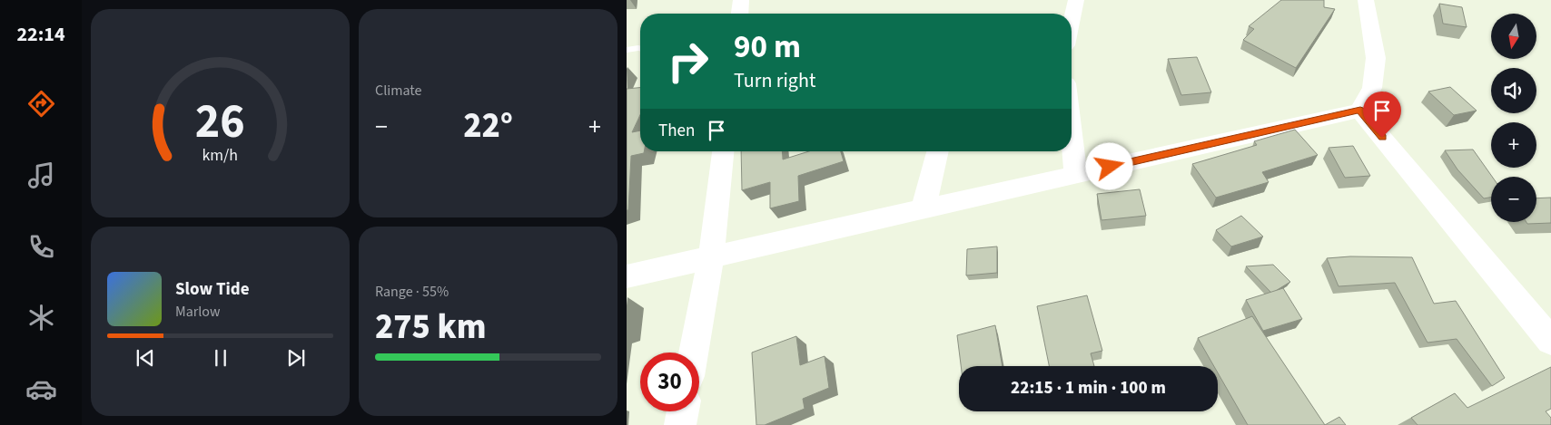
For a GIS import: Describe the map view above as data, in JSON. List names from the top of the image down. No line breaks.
{"north":"bottom","page":{"tabs":"22:14","tile":["Climate",["Range · 55%","275 km"]],"map_buttons":["+","−"],"turn":["90 m","Turn right"],"heat":["−","22°","+"],"then":"Then","song":["Slow Tide","Marlow"],"limit":"30","trip":"22:15 · 1 min · 100 m","gauge":["26","km/h"]}}
